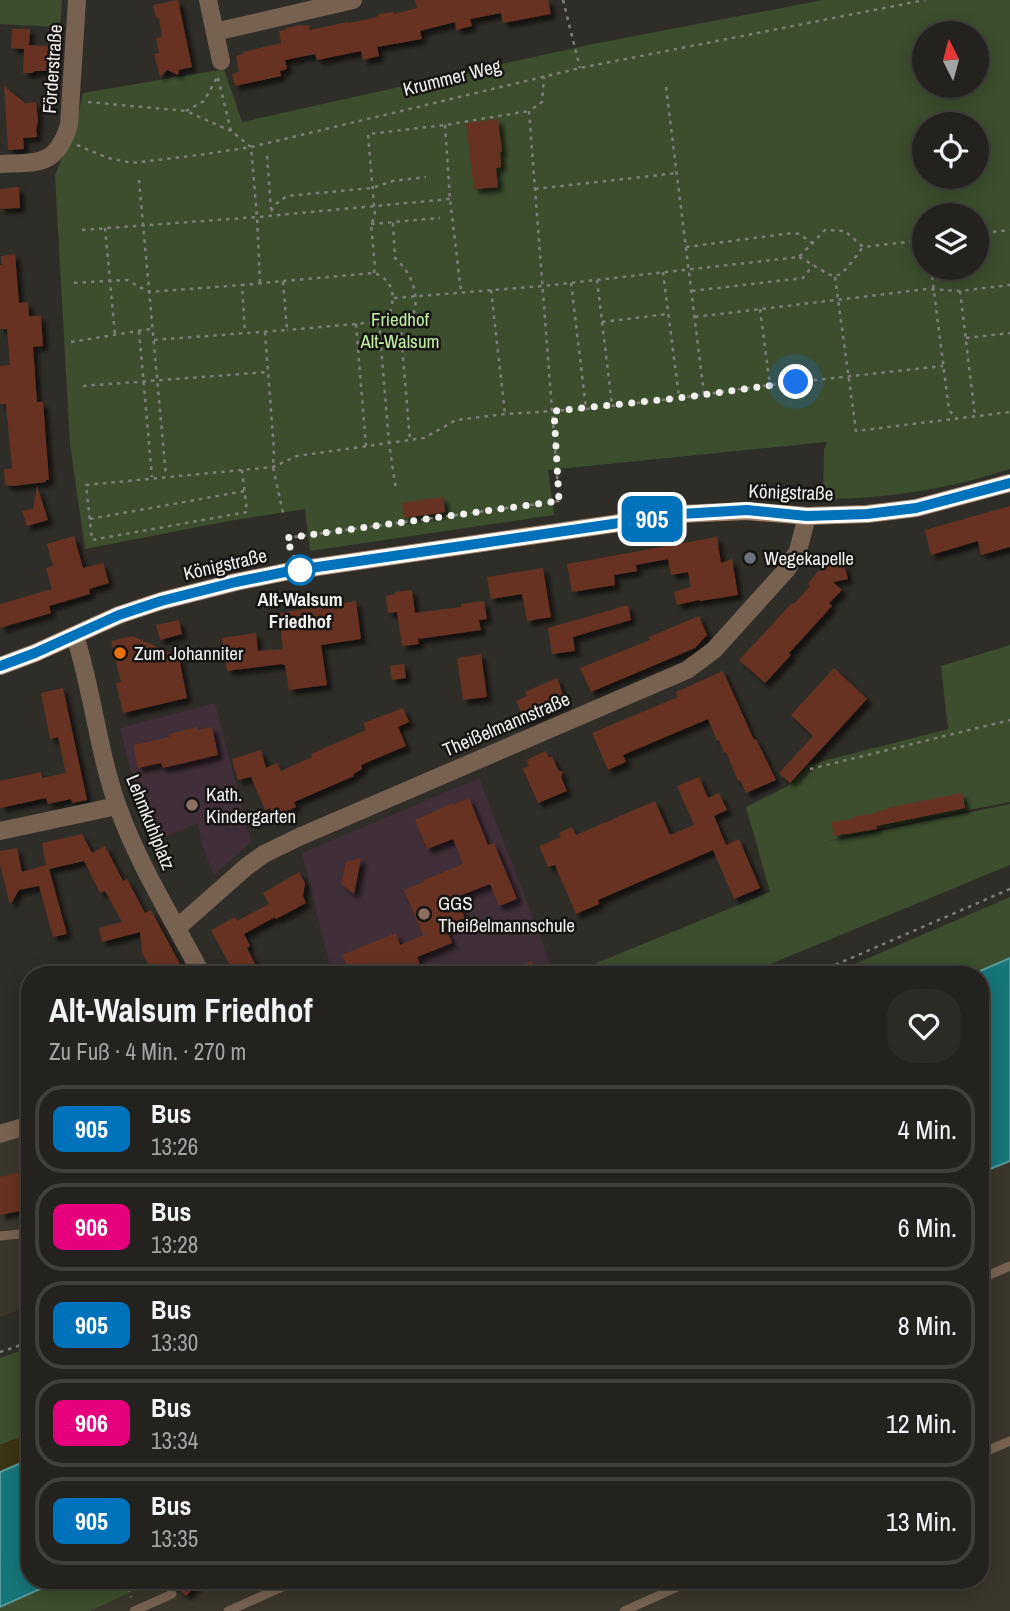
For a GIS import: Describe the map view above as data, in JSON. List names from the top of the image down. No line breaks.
{"streets":{"street":["Förderstraße","Königstraße","Theißelmannstraße","Lehmkuhlplatz"],"path":["Krummer Weg"]},"crossings":[["Förderstraße","Krummer Weg"],["Königstraße","Theißelmannstraße"],["Königstraße","Lehmkuhlplatz"],["Theißelmannstraße","Lehmkuhlplatz"]],"parks":["Friedhof Alt-Walsum"],"places":["Wegekapelle","Alt-Walsum Friedhof","Zum Johanniter","Kath. Kindergarten","GGS Theißelmannschule"],"lines":["bus line 905"],"north":"top","page":{"on_map":"905","heading":["Alt-Walsum Friedhof","Zu Fuß · 4 Min. · 270 m"],"list":[{"mark":"905","name":"Bus","note":"13:26","value":"4 Min."},{"mark":"906","name":"Bus","note":"13:28","value":"6 Min."},{"mark":"905","name":"Bus","note":"13:30","value":"8 Min."},{"mark":"906","name":"Bus","note":"13:34","value":"12 Min."},{"mark":"905","name":"Bus","note":"13:35","value":"13 Min."}]}}
